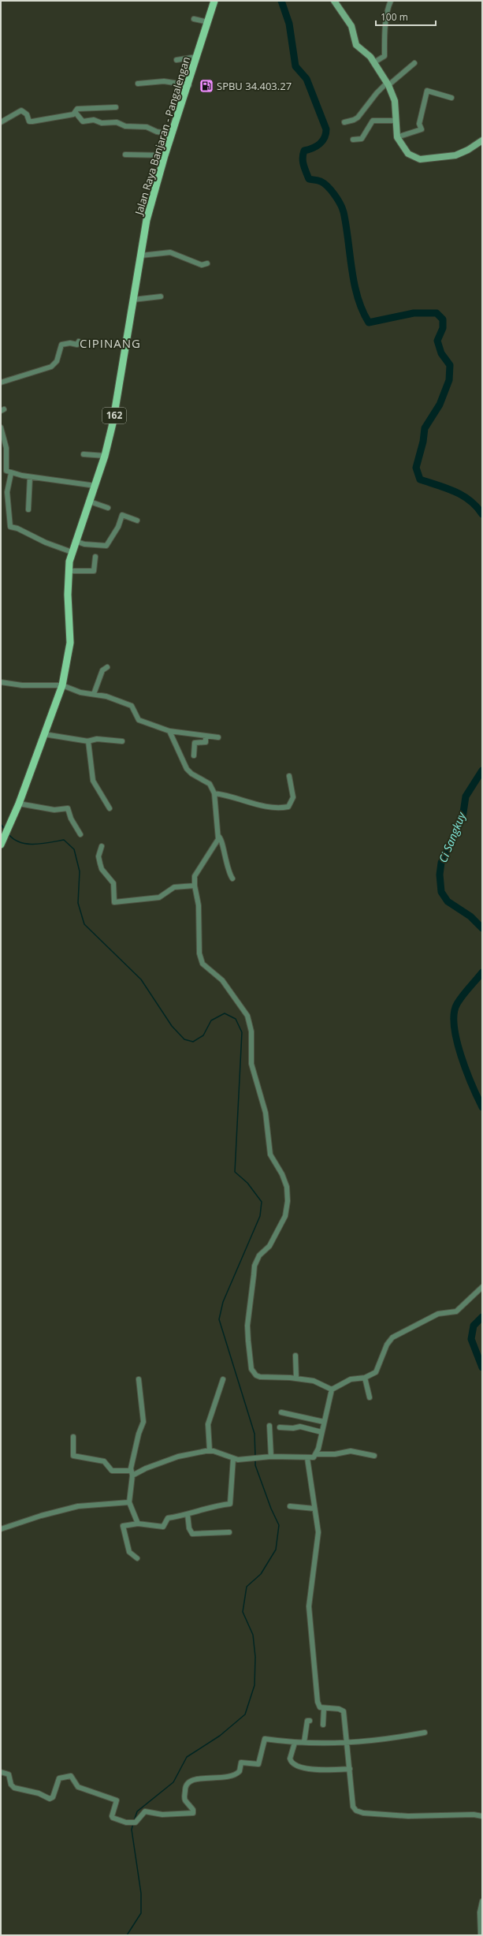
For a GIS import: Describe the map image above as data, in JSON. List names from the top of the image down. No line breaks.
{"streets":{"main road":["Jalan Raya Banjaran - Pangalengan","162"]},"districts":["CIPINANG"],"water":["Ci Sangkuy"],"places":{"fuel station":["SPBU 34.403.27"]},"scale_bar":"100 m"}
